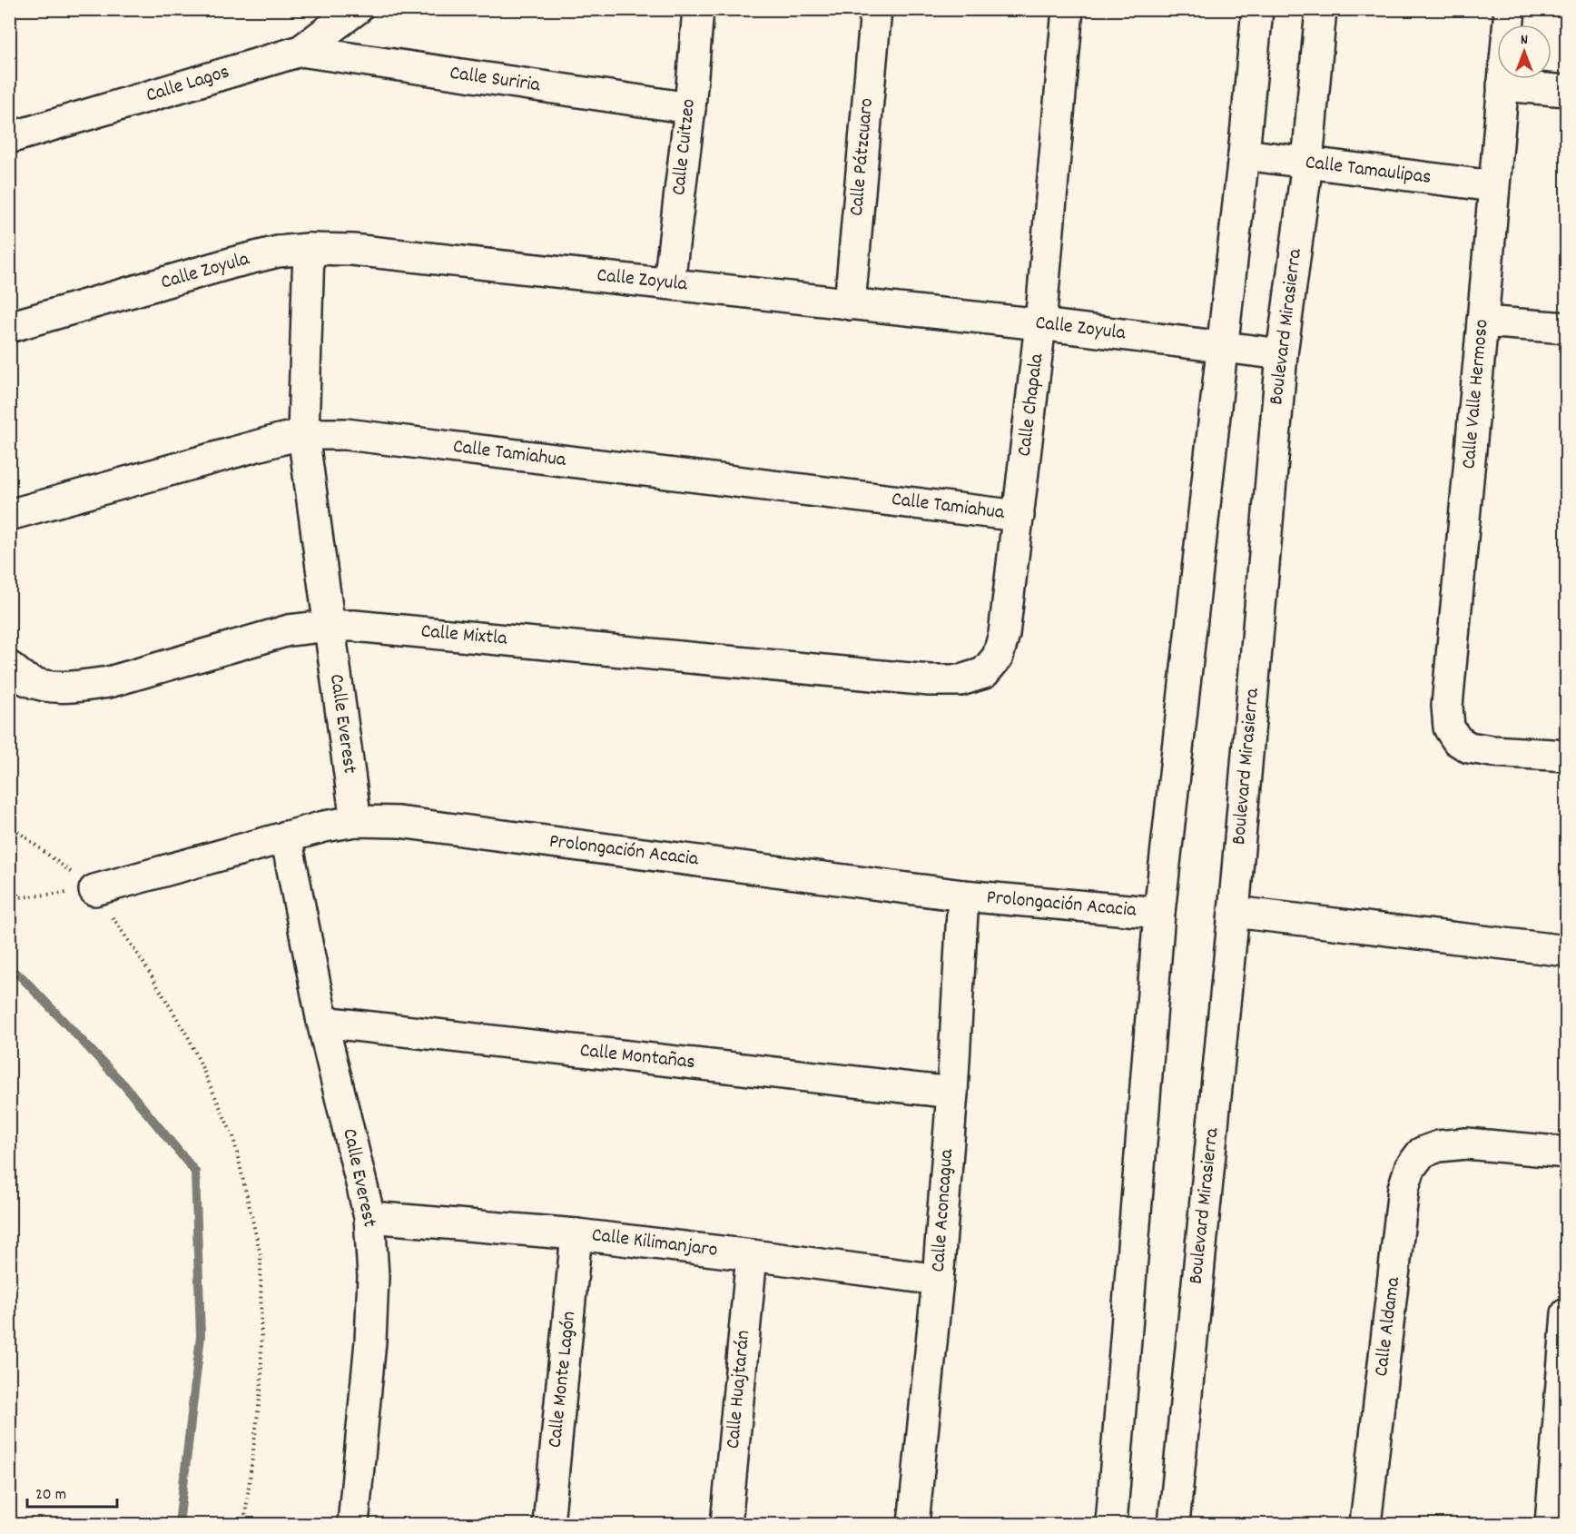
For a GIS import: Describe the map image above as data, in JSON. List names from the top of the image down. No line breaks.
{"streets":{"street":["Calle Suriria","Calle Lagos","Calle Cuitzeo","Calle Pátzcuaro","Calle Tamaulipas","Calle Zoyula","Boulevard Mirasierra","Calle Valle Hermoso","Calle Chapala","Calle Tamiahua","Calle Mixtla","Calle Everest","Prolongación Acacia","Calle Montañas","Calle Aconcagua","Calle Kilimanjaro","Calle Aldama","Calle Monte Lagón","Calle Huajtarán"]},"crossings":[["Calle Suriria","Calle Lagos"],["Calle Suriria","Calle Cuitzeo"],["Calle Cuitzeo","Calle Zoyula"],["Calle Pátzcuaro","Calle Zoyula"],["Calle Tamaulipas","Boulevard Mirasierra"],["Calle Tamaulipas","Calle Valle Hermoso"],["Calle Zoyula","Boulevard Mirasierra"],["Calle Zoyula","Calle Chapala"],["Calle Zoyula","Calle Everest"],["Calle Chapala","Calle Tamiahua"],["Calle Chapala","Calle Mixtla"],["Calle Tamiahua","Calle Everest"],["Calle Mixtla","Calle Everest"],["Calle Everest","Prolongación Acacia"],["Calle Everest","Calle Montañas"],["Calle Everest","Calle Kilimanjaro"],["Prolongación Acacia","Calle Aconcagua"],["Calle Montañas","Calle Aconcagua"],["Calle Aconcagua","Calle Kilimanjaro"],["Calle Kilimanjaro","Calle Monte Lagón"],["Calle Kilimanjaro","Calle Huajtarán"]],"scale_bar":"20 m","north":"top"}
